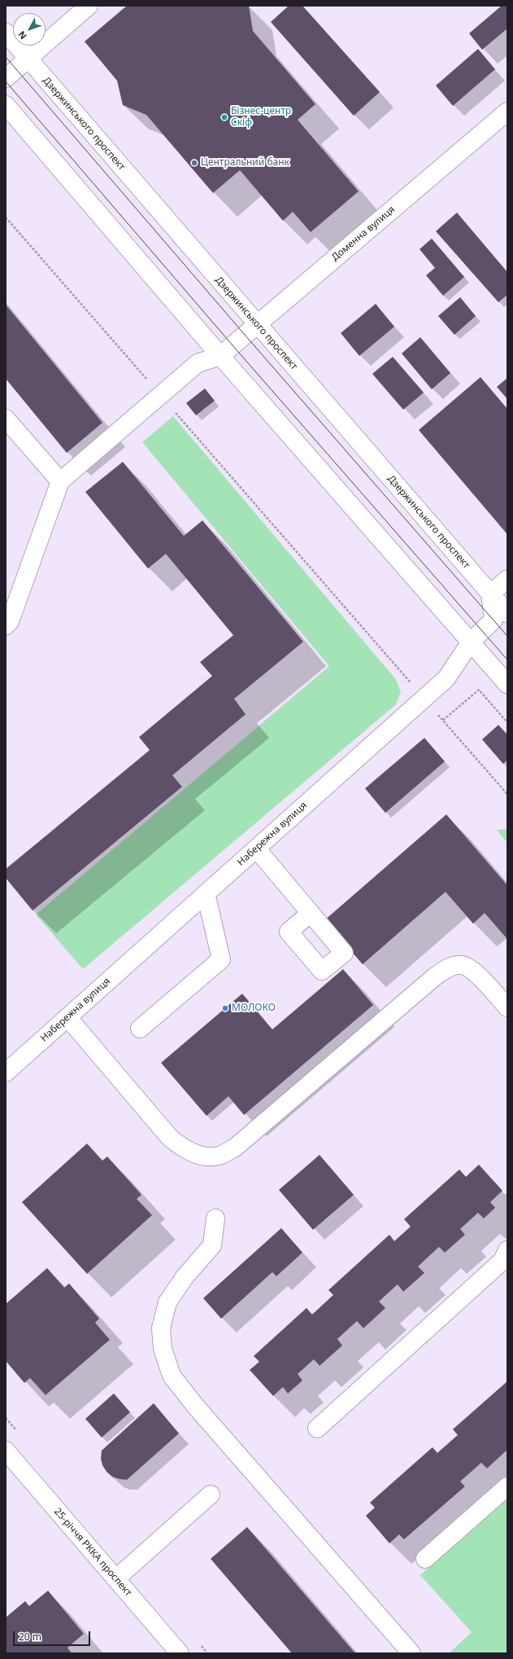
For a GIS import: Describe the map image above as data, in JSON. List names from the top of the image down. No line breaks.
{"streets":{"street":["Дзержинського проспект","Доменна вулиця","Набережна вулиця","25-річчя РККА проспект"]},"crossings":[["Дзержинського проспект","Доменна вулиця"],["Дзержинського проспект","Набережна вулиця"]],"places":["Бізнес-центр Скіф","Центральний банк","МОЛОКО"],"scale_bar":"20 m","north":"bottom left"}
